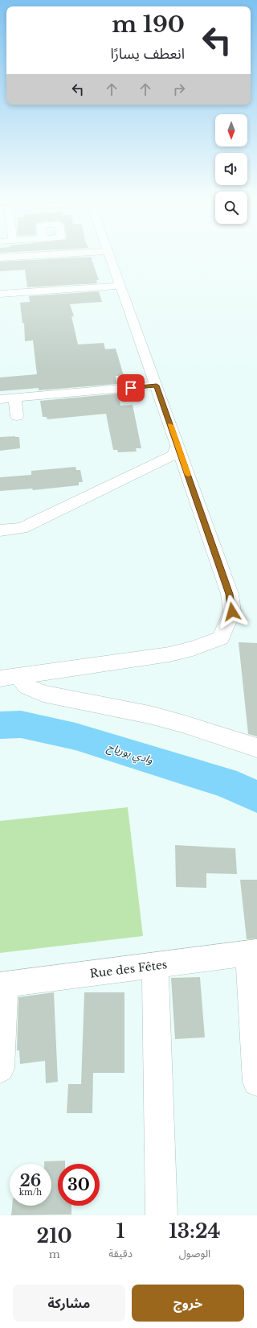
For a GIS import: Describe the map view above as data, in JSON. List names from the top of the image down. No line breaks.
{"streets":{"street":["Rue des Fêtes"]},"water":["وادي بورياح"],"north":"bottom","page":{"turn":["190 m","انعطف يسارًا"],"speed":"26 km/h","limit":"30","eta":["13:24","الوصول","1","دقيقة","210","m"],"buttons":["خروج","مشاركة"]}}
